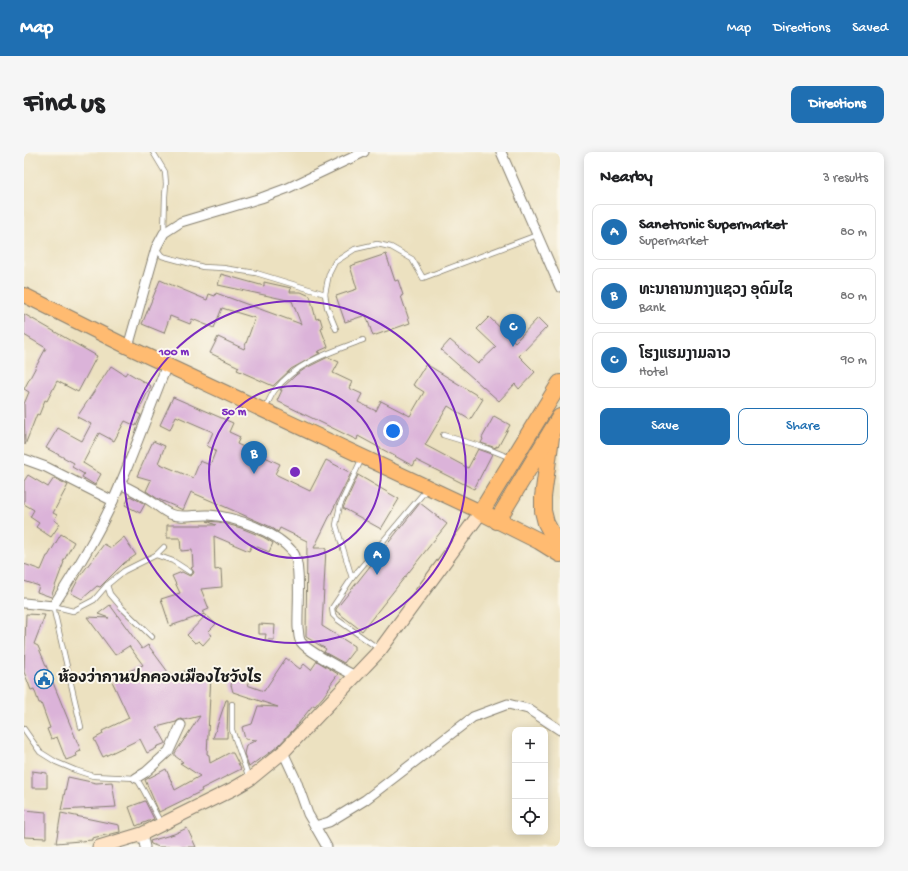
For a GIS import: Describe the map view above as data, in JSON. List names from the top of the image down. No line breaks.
{"places":{"public building":["ห้องว่ากานปกคองเมืองไชวังไร"]},"page":{"header":"Map","nav":["Map","Directions","Saved"],"buttons":["Directions",["Save","Share"]],"title":"Find us","heading":["Nearby","3 results"],"list":[{"mark":"A","name":"Sanetronic Supermarket","note":"Supermarket","value":"80 m"},{"mark":"B","name":"ທະນາຄານກາງແຊວງ ອຸດົມໄຊ","note":"Bank","value":"80 m"},{"mark":"C","name":"ໂຮງແຮມງາມລາວ","note":"Hotel","value":"90 m"}],"pins":["C","B","A"],"map_buttons":["+","−"]},"rings":["100 m","50 m"]}
